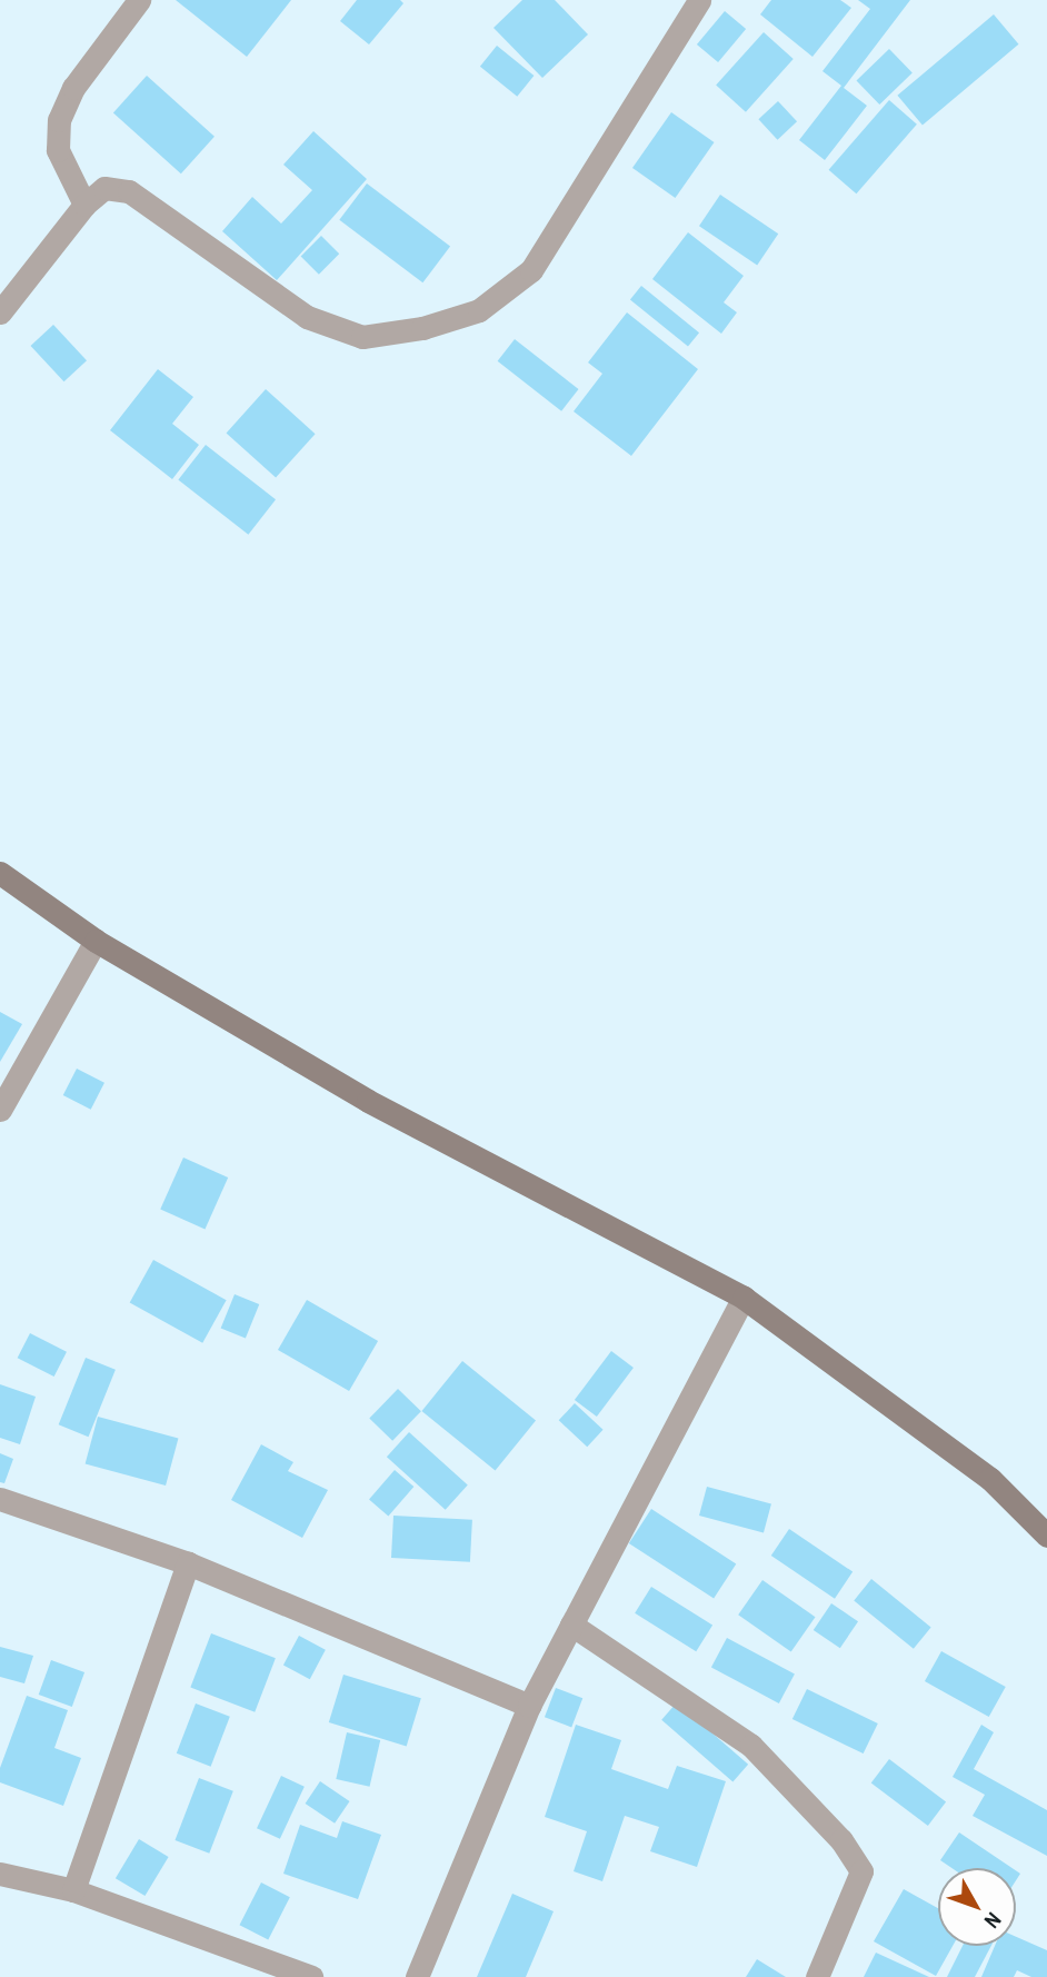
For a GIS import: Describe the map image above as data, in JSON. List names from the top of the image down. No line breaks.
{"north":"bottom right"}
